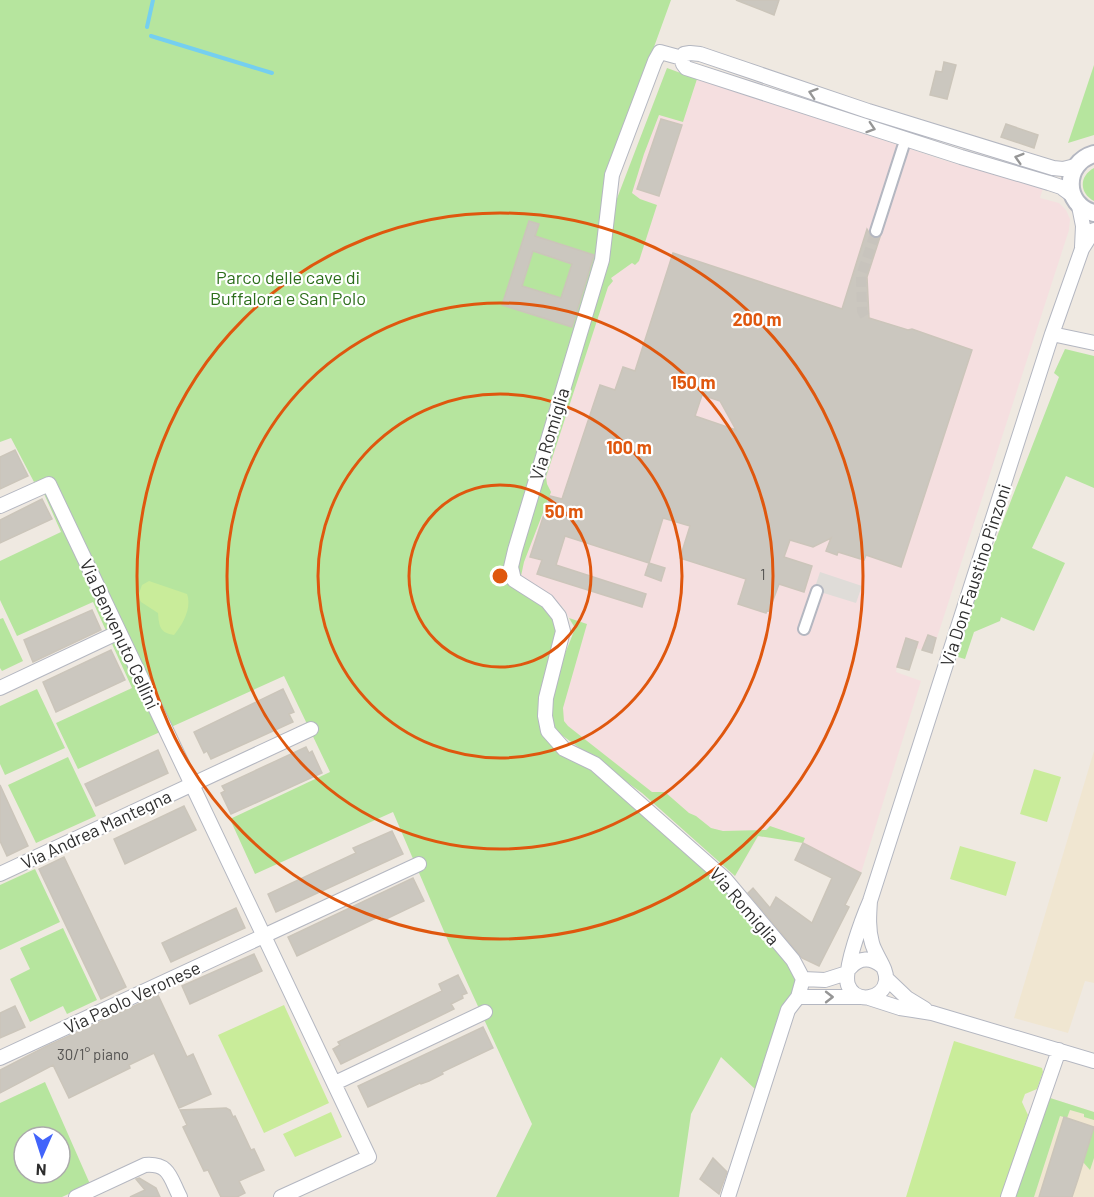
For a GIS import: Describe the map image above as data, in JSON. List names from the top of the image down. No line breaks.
{"streets":{"street":["Via Romiglia","Via Don Faustino Pinzoni","Via Benvenuto Cellini","Via Andrea Mantegna","Via Paolo Veronese"]},"crossings":[["Via Benvenuto Cellini","Via Andrea Mantegna"],["Via Benvenuto Cellini","Via Paolo Veronese"]],"parks":["Parco delle cave di Buffalora e San Polo"],"house_numbers":["1","30/1° piano"],"north":"bottom","rings":["200 m","150 m","100 m","50 m"]}
